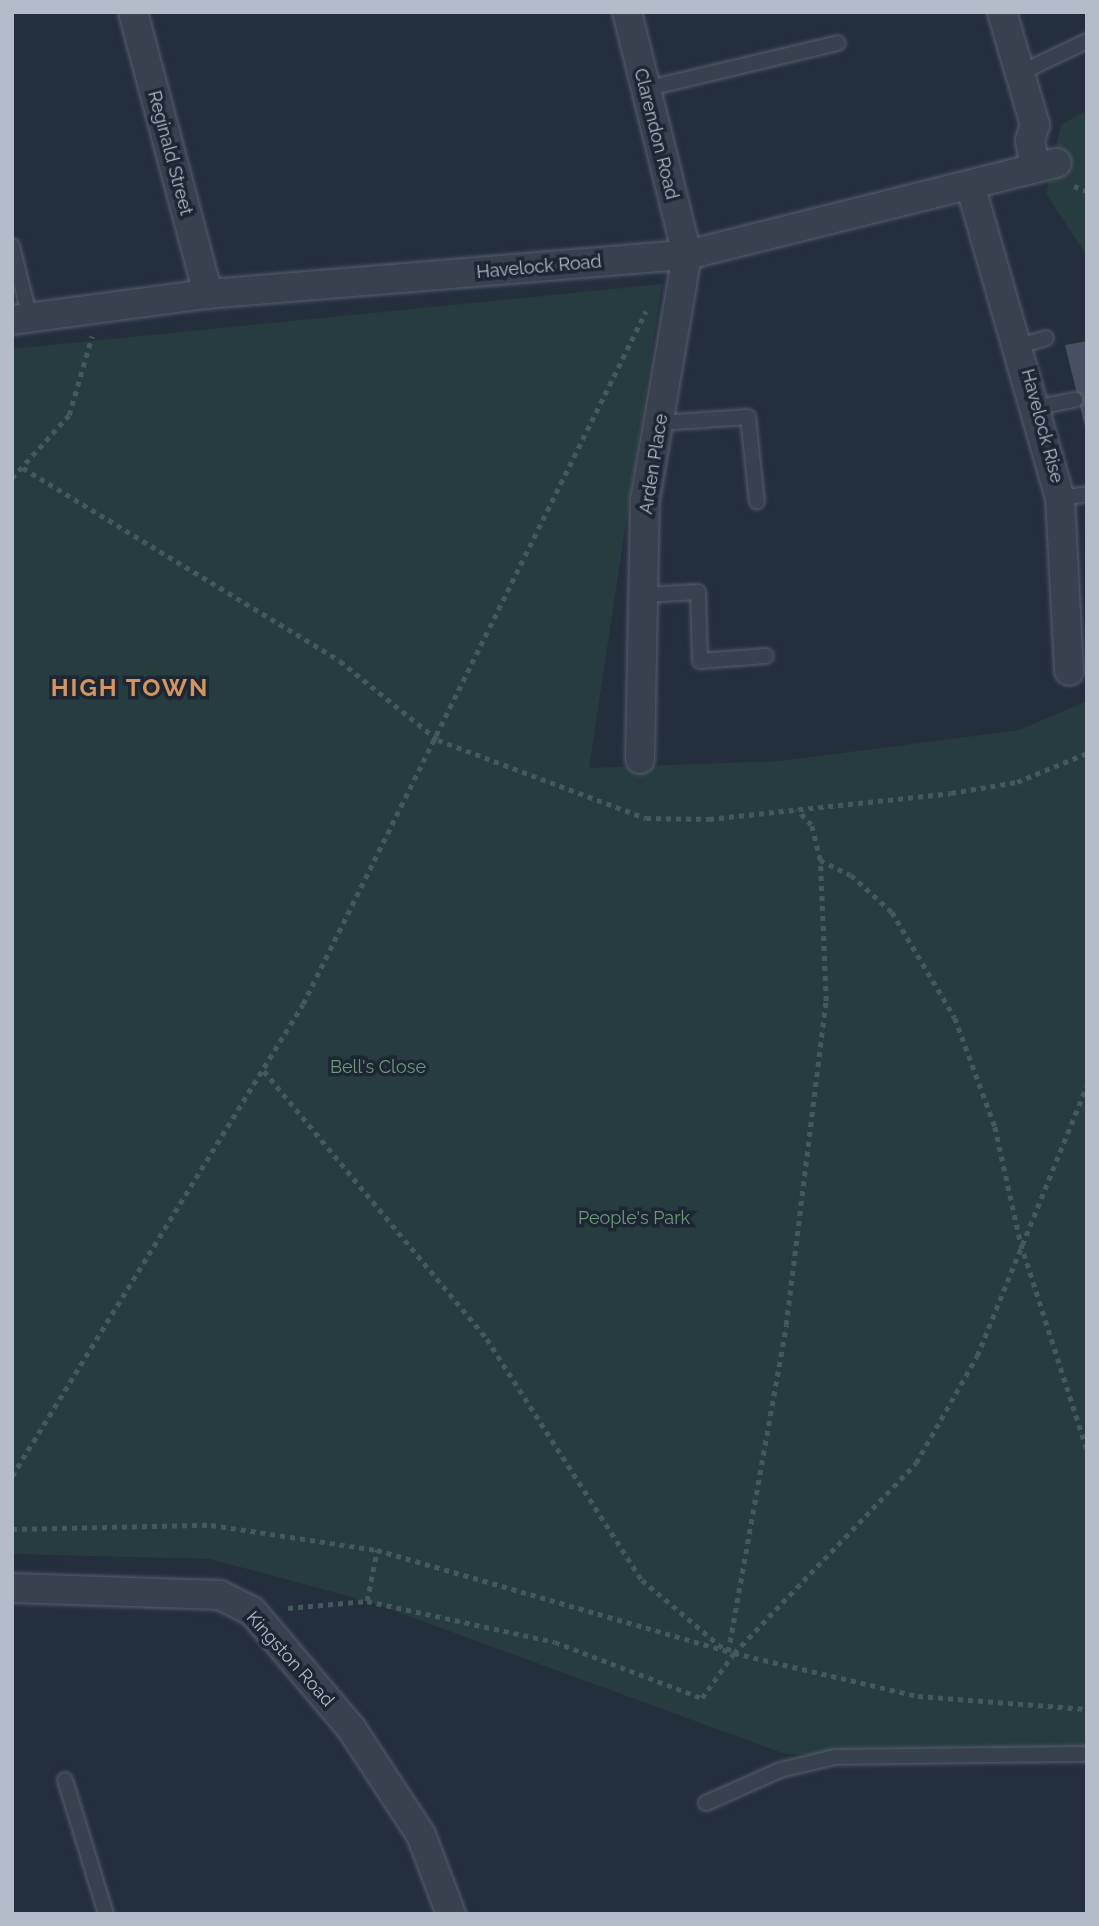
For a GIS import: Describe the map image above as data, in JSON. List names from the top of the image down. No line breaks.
{"streets":{"street":["Clarendon Road","Reginald Street","Havelock Road","Havelock Rise","Arden Place","Kingston Road"]},"crossings":[["Clarendon Road","Havelock Road"],["Clarendon Road","Arden Place"],["Reginald Street","Havelock Road"],["Havelock Road","Havelock Rise"],["Havelock Road","Arden Place"]],"districts":["HIGH TOWN"],"parks":["Bell's Close","People's Park"]}
